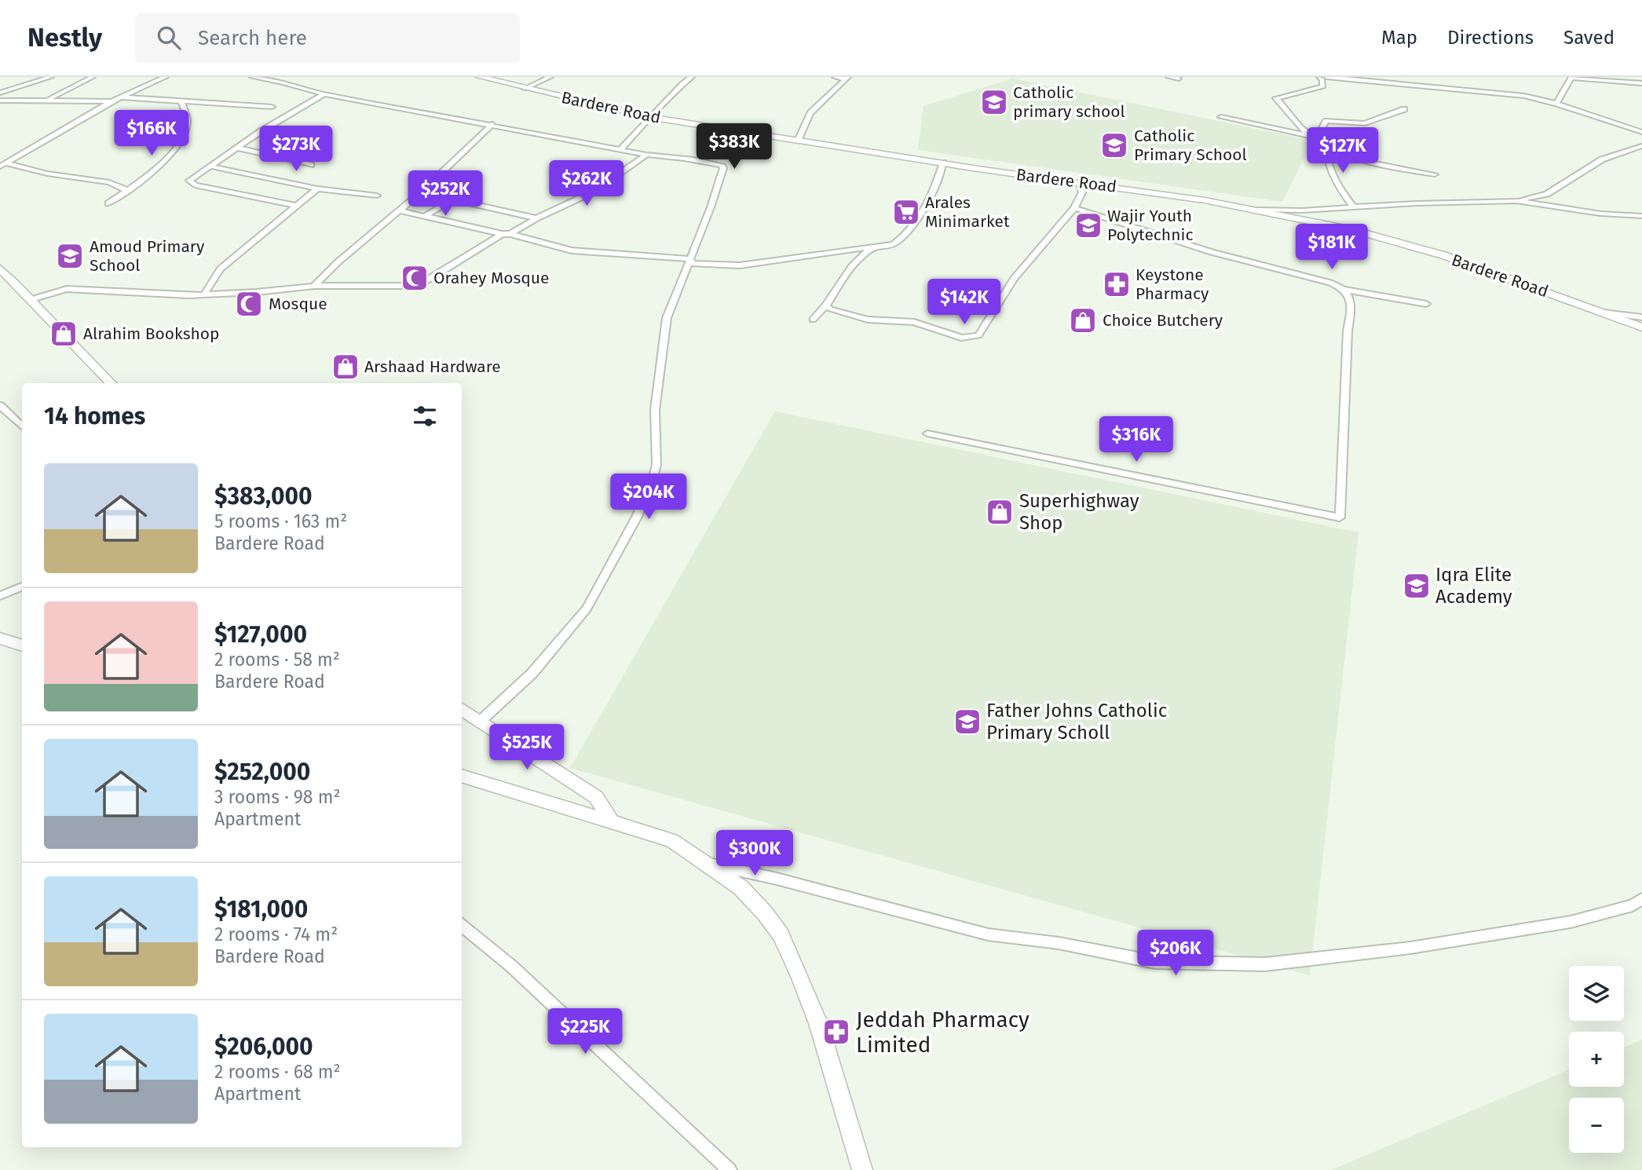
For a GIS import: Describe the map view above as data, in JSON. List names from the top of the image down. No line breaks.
{"streets":{"street":["Bardere Road"]},"places":{"school or university":["Catholic primary school","Catholic Primary School","Wajir Youth Polytechnic","Amoud Primary School","Iqra Elite Academy","Father Johns Catholic Primary Scholl"],"supermarket":["Arales Minimarket"],"mosque":["Orahey Mosque","Mosque"],"pharmacy":["Keystone Pharmacy","Jeddah Pharmacy Limited"],"shop":["Choice Butchery","Alrahim Bookshop","Arshaad Hardware","Superhighway Shop"]},"page":{"header":"Nestly","search":"Search here","nav":["Map","Directions","Saved"],"price":["$166K","$383K","$273K","$127K","$262K","$252K","$181K","$142K","$316K","$204K","$525K","$300K","$206K","$225K"],"heading":"14 homes","list":[{"name":"$383,000","note":"5 rooms · 163 m² · Bardere Road"},{"name":"$127,000","note":"2 rooms · 58 m² · Bardere Road"},{"name":"$252,000","note":"3 rooms · 98 m² · Apartment"},{"name":"$181,000","note":"2 rooms · 74 m² · Bardere Road"},{"name":"$206,000","note":"2 rooms · 68 m² · Apartment"}],"map_buttons":["+","−"]}}
